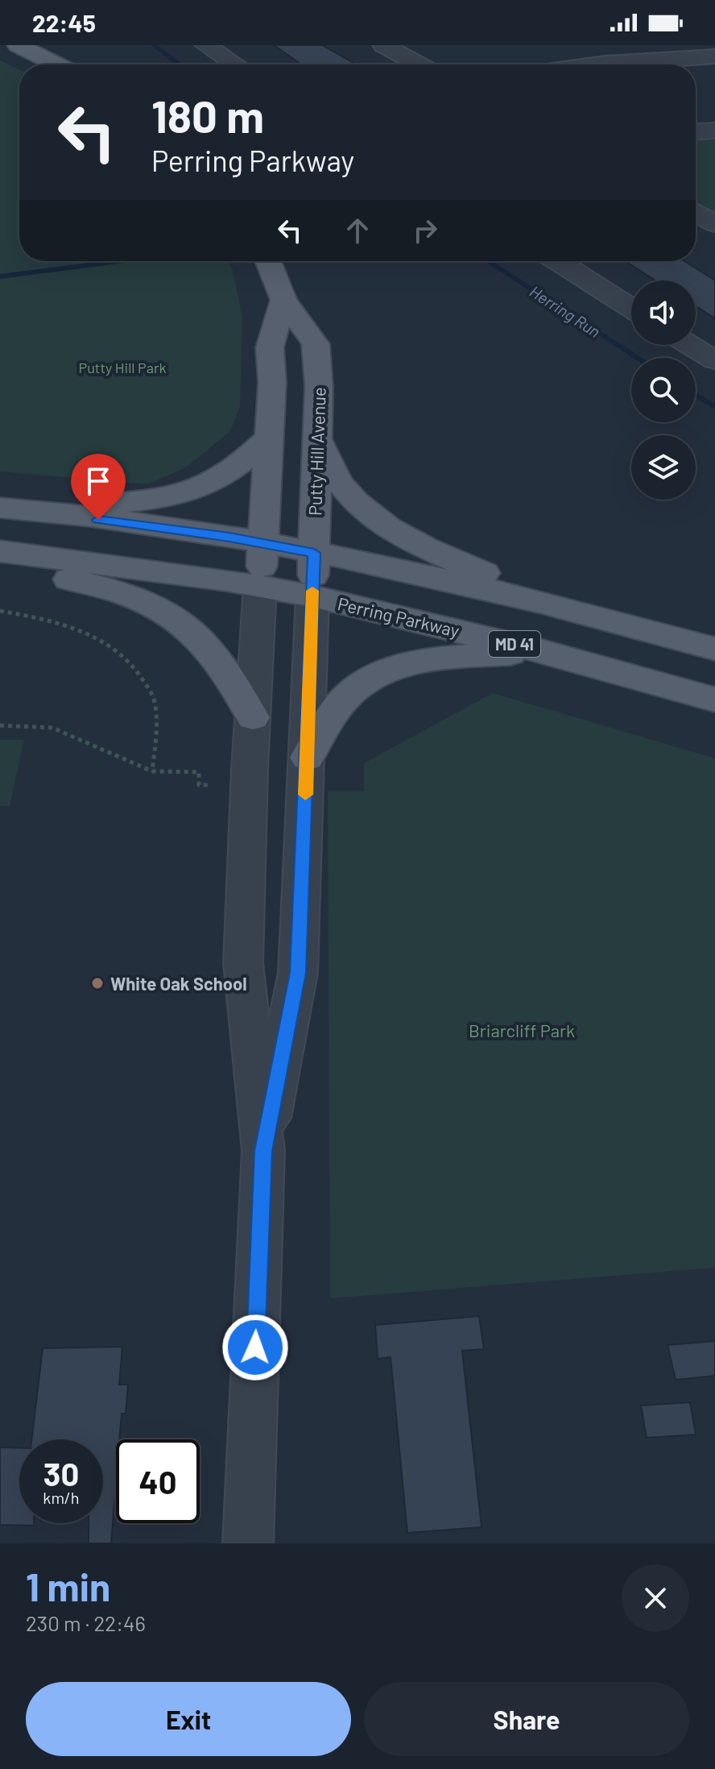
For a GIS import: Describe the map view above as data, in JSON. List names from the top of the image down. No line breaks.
{"streets":{"main road":["Putty Hill Avenue","Perring Parkway","MD 41"]},"crossings":[["Putty Hill Avenue","Perring Parkway"]],"water":["Herring Run"],"parks":["Putty Hill Park","Briarcliff Park"],"places":["White Oak School"],"page":{"status":"22:45","turn":["180 m","Perring Parkway"],"speed":"30 km/h","limit":"40","heading":["1 min","230 m · 22:46"],"buttons":["Exit","Share"]}}
